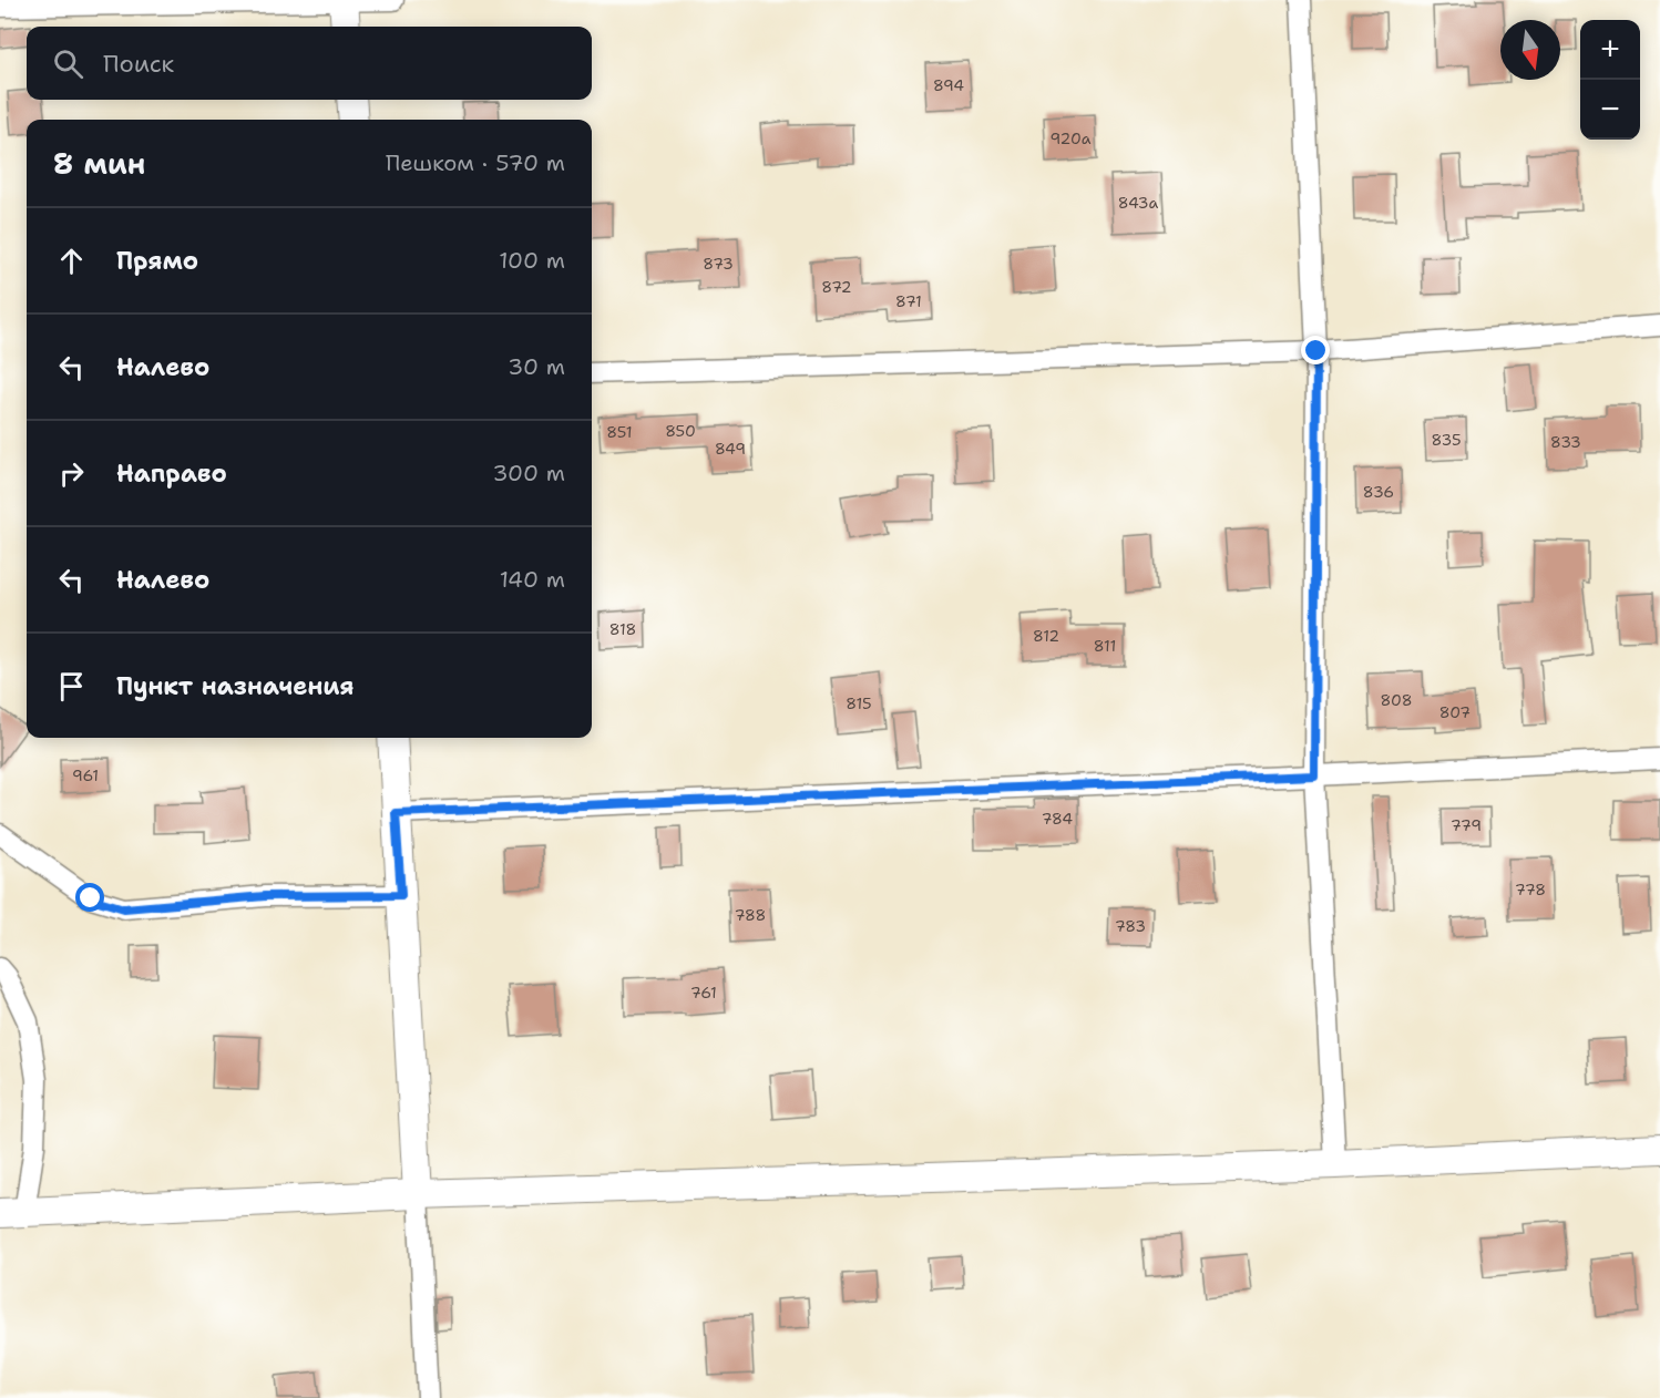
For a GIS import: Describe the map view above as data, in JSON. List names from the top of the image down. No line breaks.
{"house_numbers":["894","920а","843а","873","872","871","850","851","835","833","849","836","818","812","811","808","815","807","961","784","779","778","788","783","761"],"north":"bottom","page":{"map_buttons":["+","−"],"search":"Поиск","heading":["8 мин","Пешком · 570 m"],"list":[["Прямо","100 m"],["Налево","30 m"],["Направо","300 m"],["Налево","140 m"],"Пункт назначения"]}}
